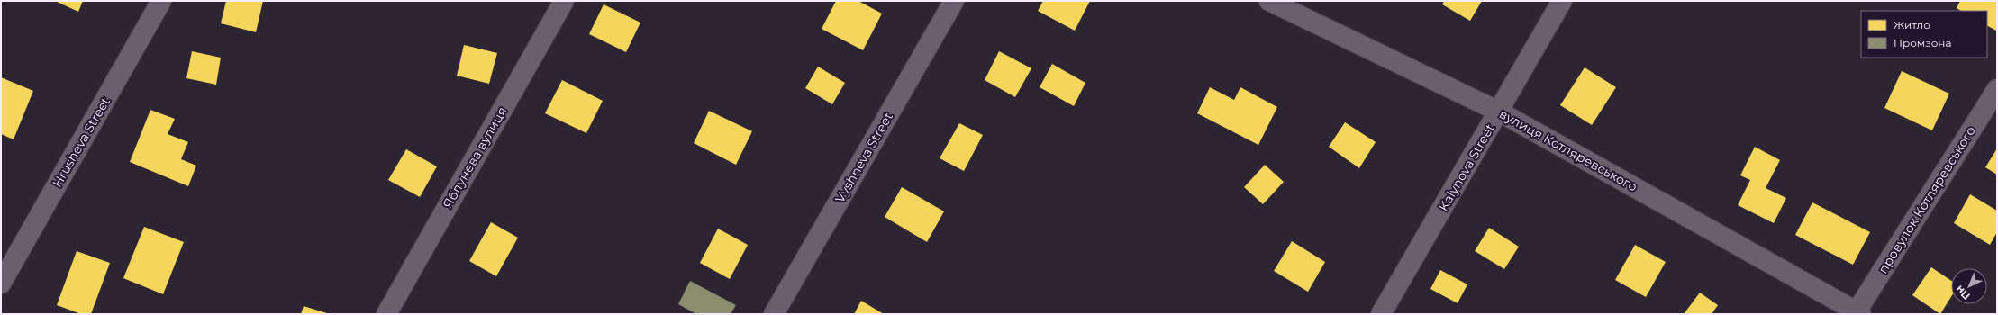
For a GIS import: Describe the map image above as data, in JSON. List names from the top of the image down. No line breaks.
{"streets":{"street":["Hrusheva Street","вулиця Котляревського","Яблунева вулиця","Vyshneva Street","Kalynova Street","провулок Котляревського"]},"crossings":[["вулиця Котляревського","Kalynova Street"],["вулиця Котляревського","провулок Котляревського"]],"legend":["Житло","Промзона"],"north":"bottom left"}
